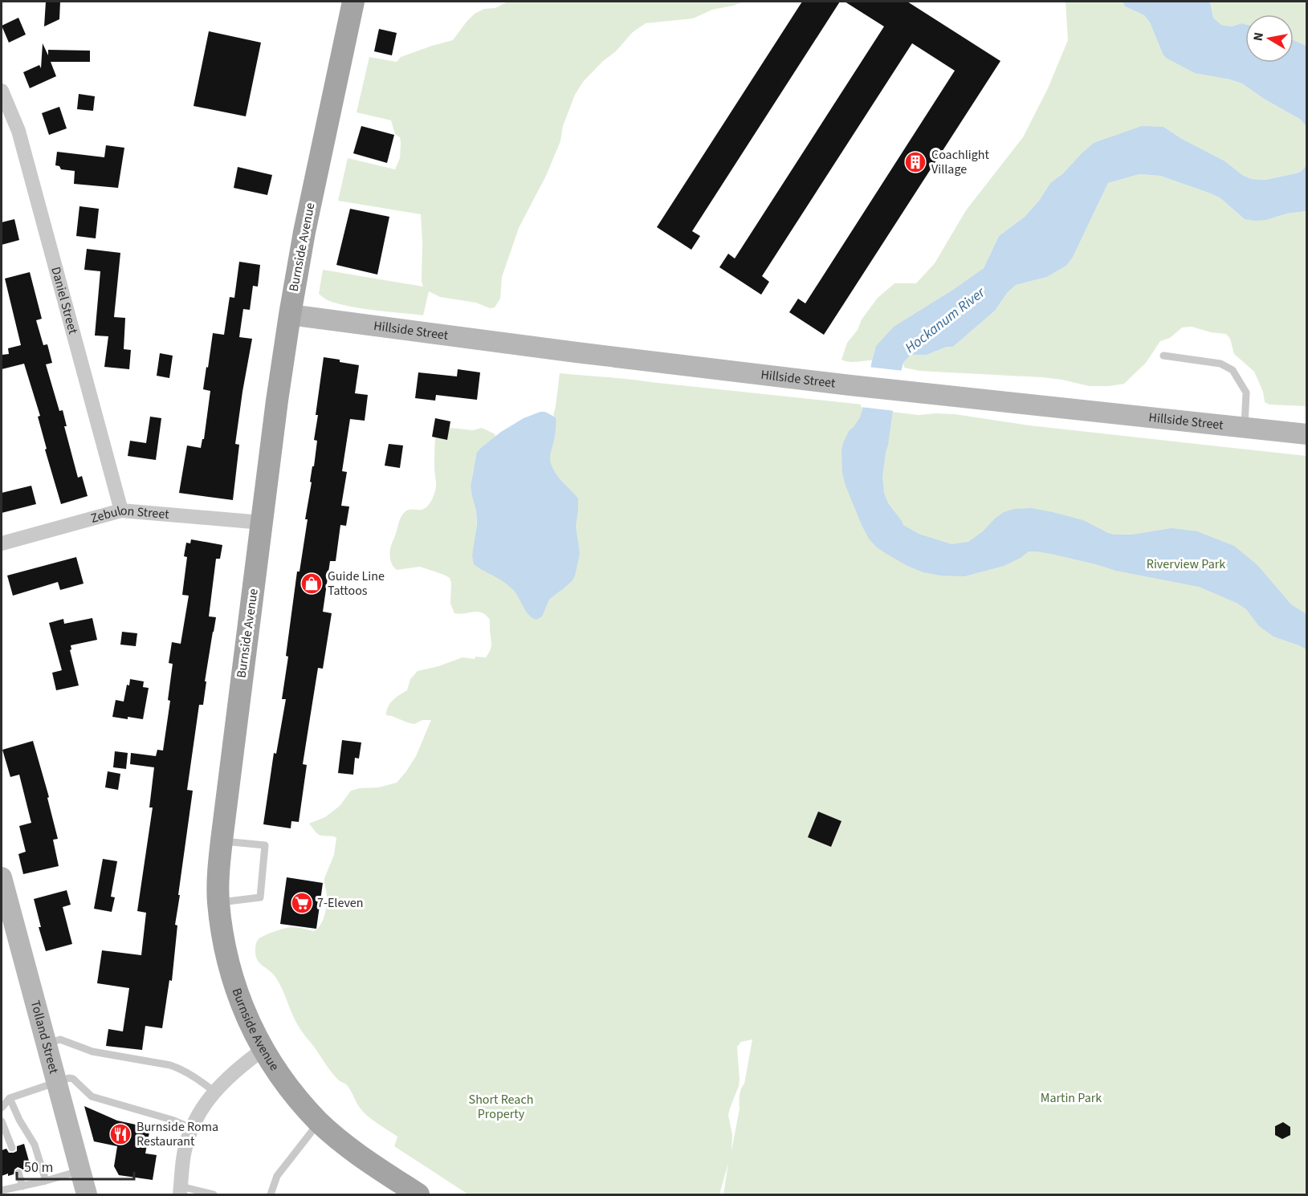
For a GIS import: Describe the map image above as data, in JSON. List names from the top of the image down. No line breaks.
{"streets":{"main road":["Burnside Avenue","Hillside Street","Tolland Street"],"street":["Daniel Street","Zebulon Street"]},"crossings":[["Burnside Avenue","Hillside Street"],["Burnside Avenue","Zebulon Street"],["Daniel Street","Zebulon Street"]],"water":["Hockanum River"],"parks":["Riverview Park","Martin Park","Short Reach Property"],"places":{"building":["Coachlight Village"],"shop":["Guide Line Tattoos"],"supermarket":["7-Eleven"],"restaurant":["Burnside Roma Restaurant"]},"scale_bar":"50 m","north":"left"}
